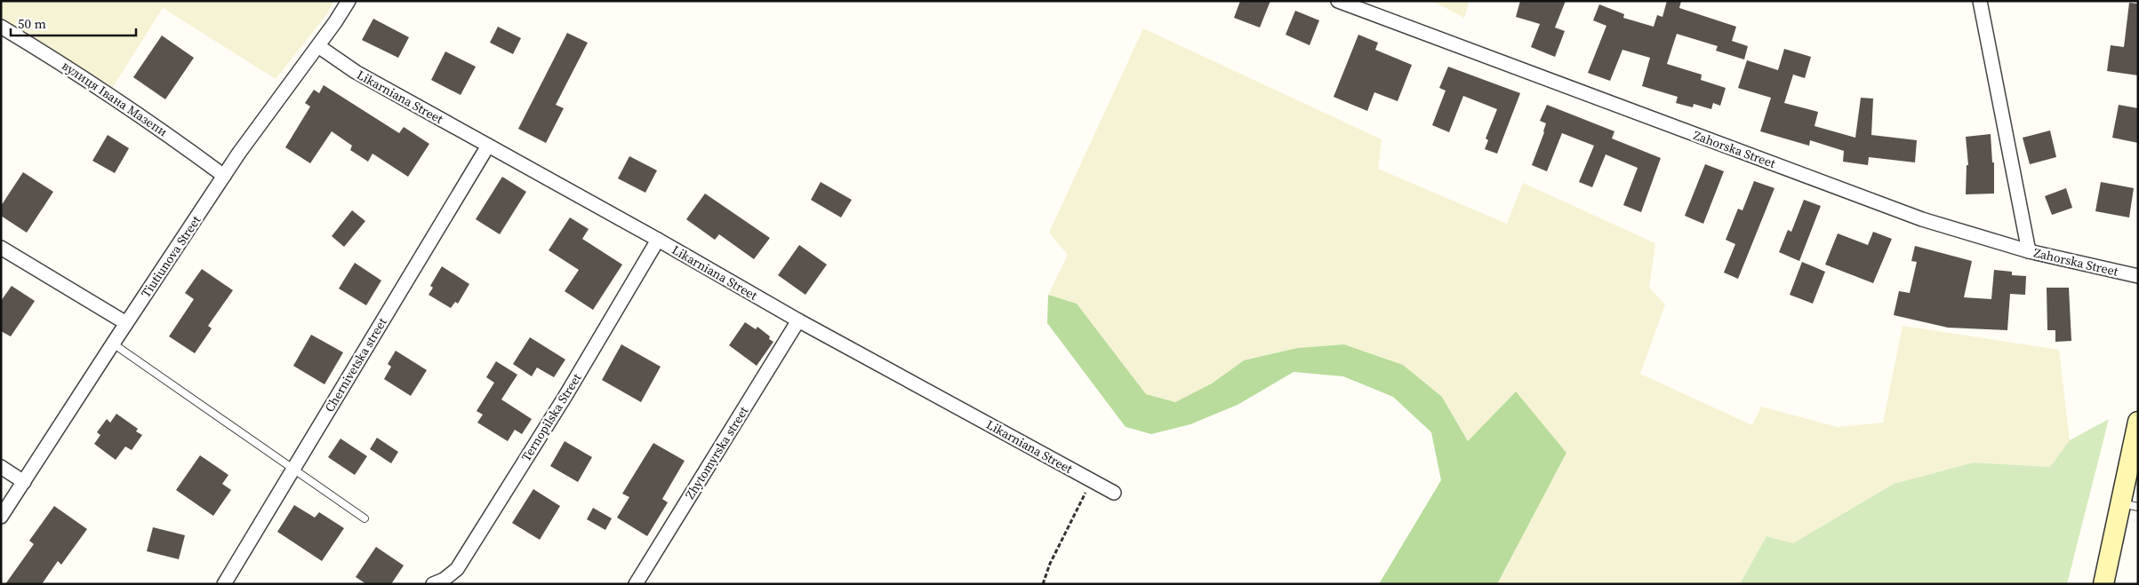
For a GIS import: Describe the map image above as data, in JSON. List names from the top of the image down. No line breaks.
{"streets":{"street":["Likarniana Street","вулиця Івана Мазепи","Zahorska Street","Tiutiunova Street","Chernivetska street","Ternopilska Street","Zhytomyrska street"]},"crossings":[["Likarniana Street","Tiutiunova Street"],["Likarniana Street","Chernivetska street"],["Likarniana Street","Ternopilska Street"],["Likarniana Street","Zhytomyrska street"],["вулиця Івана Мазепи","Tiutiunova Street"]],"scale_bar":"50 m"}
